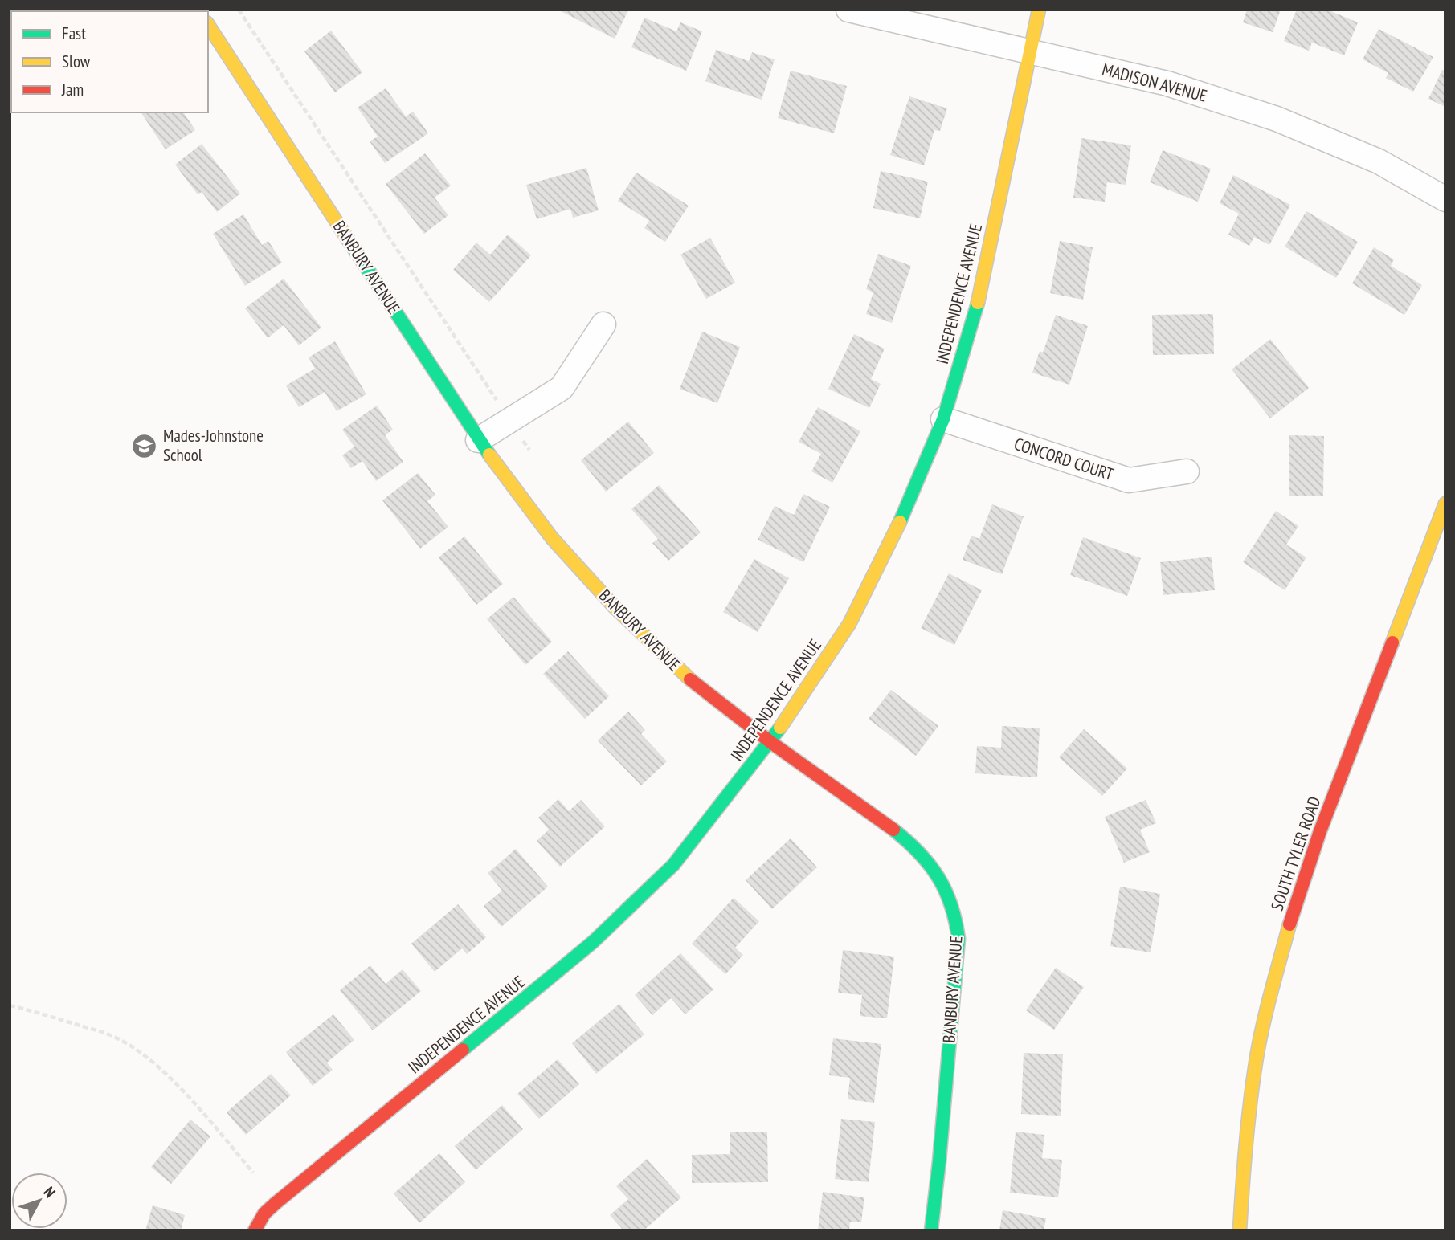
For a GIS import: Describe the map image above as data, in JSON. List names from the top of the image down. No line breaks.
{"streets":{"street":["MADISON AVENUE","BANBURY AVENUE","INDEPENDENCE AVENUE","CONCORD COURT","SOUTH TYLER ROAD"]},"crossings":[["MADISON AVENUE","INDEPENDENCE AVENUE"],["BANBURY AVENUE","INDEPENDENCE AVENUE"],["INDEPENDENCE AVENUE","CONCORD COURT"]],"places":{"school or university":["Mades-Johnstone School"]},"legend":["Fast","Slow","Jam"],"north":"top right"}
